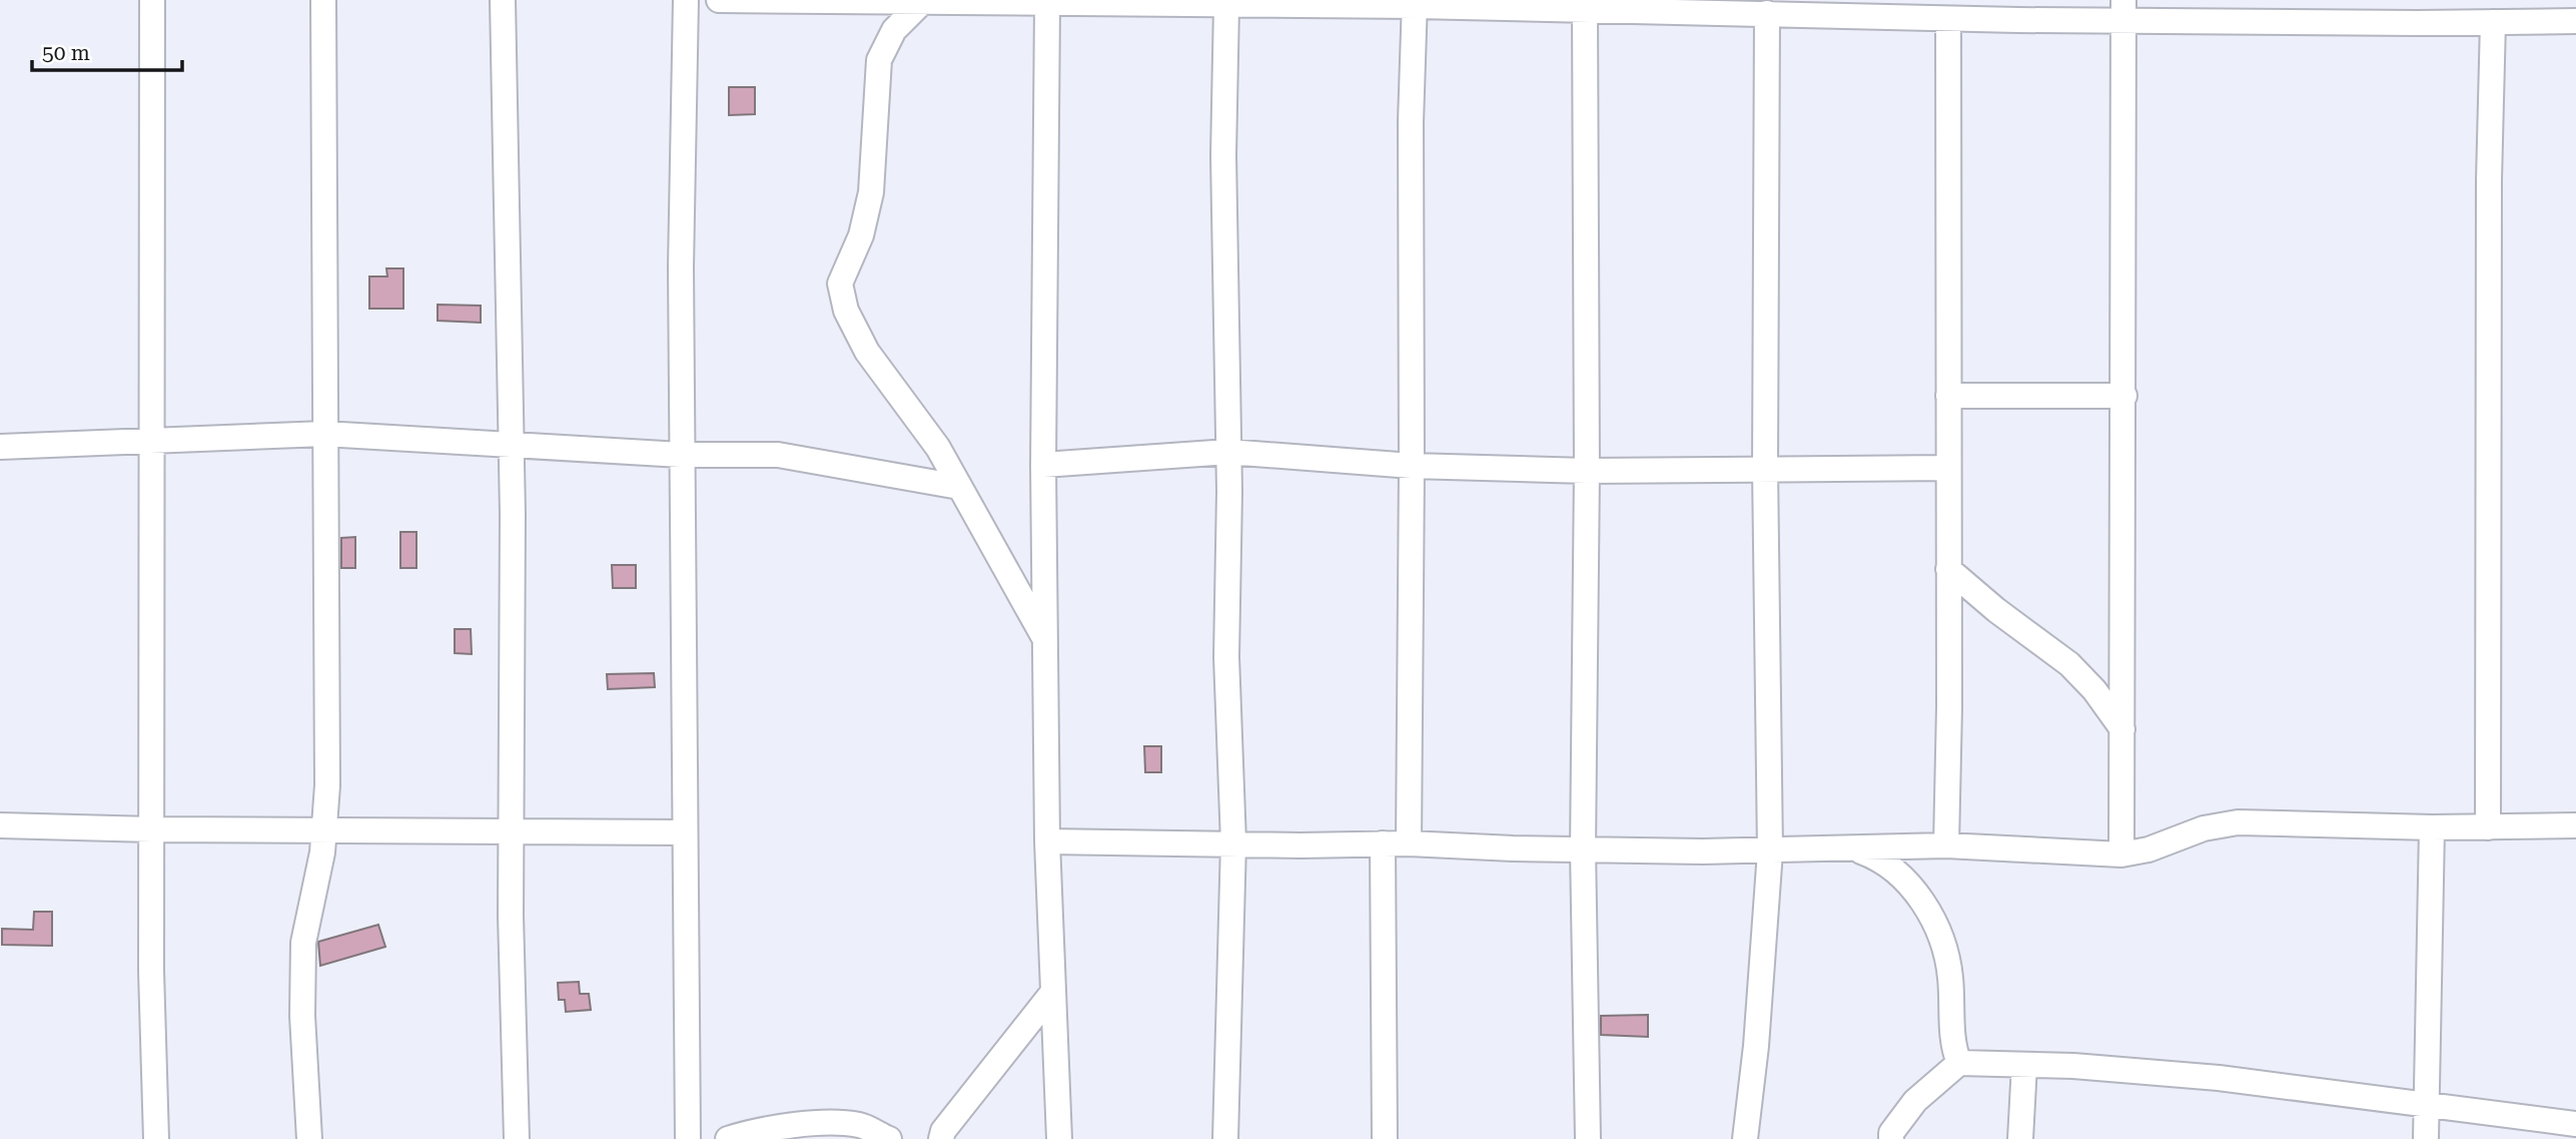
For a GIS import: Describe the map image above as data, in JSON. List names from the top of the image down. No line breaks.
{"scale_bar":"50 m"}
